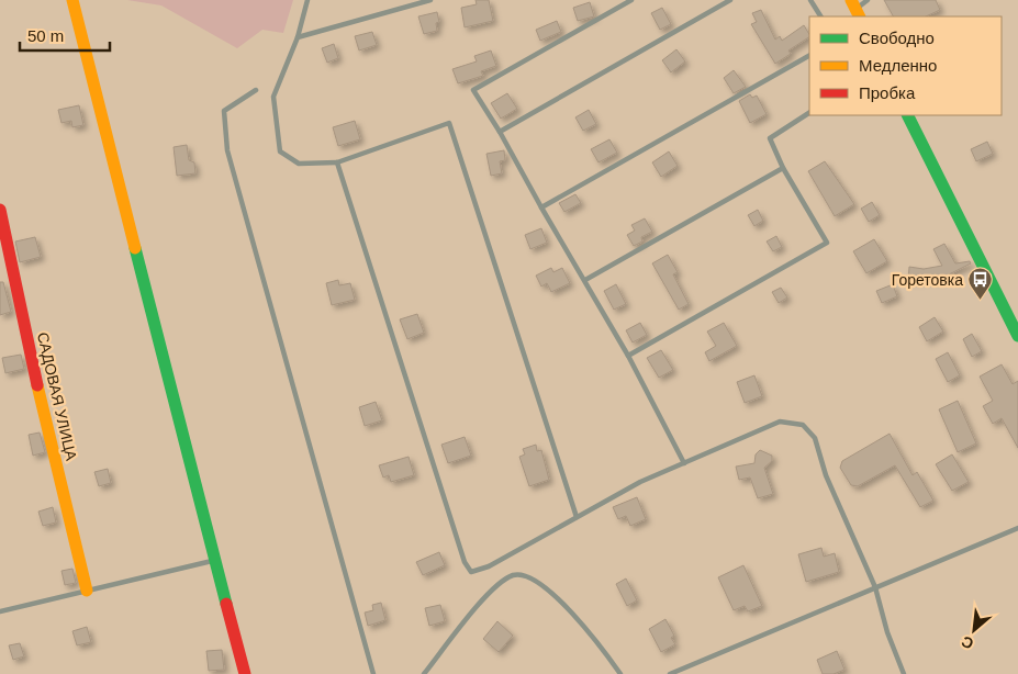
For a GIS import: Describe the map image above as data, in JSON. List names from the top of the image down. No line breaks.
{"streets":{"street":["САДОВАЯ УЛИЦА"]},"places":{"bus stop":["Горетовка"]},"legend":["Свободно","Медленно","Пробка"],"scale_bar":"50 m","north":"bottom left"}
